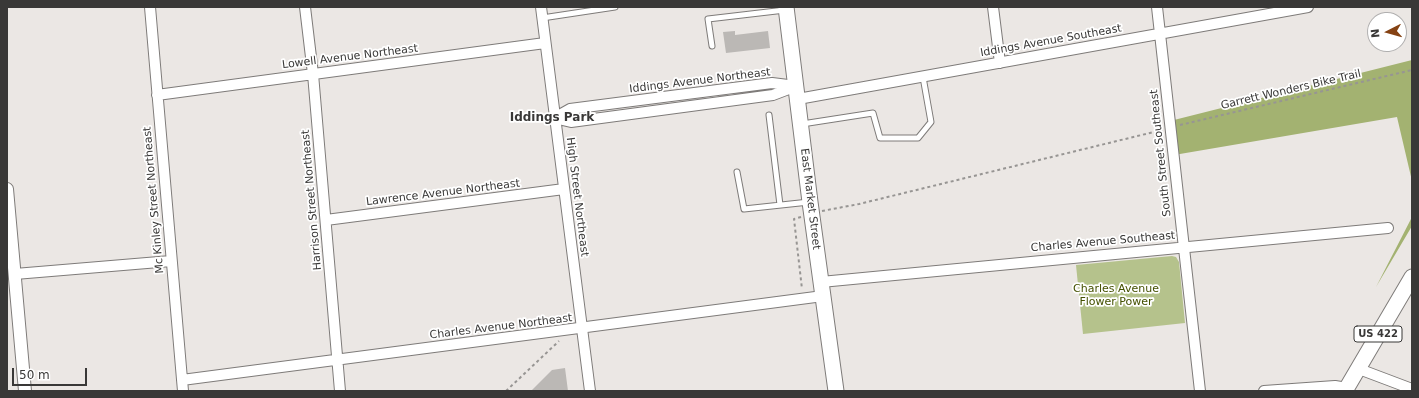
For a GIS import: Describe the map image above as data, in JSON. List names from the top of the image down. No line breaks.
{"streets":{"main road":["East Market Street","US 422"],"street":["Iddings Avenue Southeast","Lowell Avenue Northeast","Iddings Avenue Northeast","South Street Southeast","Lawrence Avenue Northeast","High Street Northeast","Mc Kinley Street Northeast","Harrison Street Northeast","Charles Avenue Southeast","Charles Avenue Northeast"],"path":["Garrett Wonders Bike Trail"]},"crossings":[["Iddings Avenue Southeast","Iddings Avenue Northeast"],["Iddings Avenue Southeast","South Street Southeast"],["Iddings Avenue Southeast","East Market Street"],["Lowell Avenue Northeast","High Street Northeast"],["Lowell Avenue Northeast","Mc Kinley Street Northeast"],["Lowell Avenue Northeast","Harrison Street Northeast"],["Iddings Avenue Northeast","High Street Northeast"],["Iddings Avenue Northeast","East Market Street"],["South Street Southeast","Charles Avenue Southeast"],["Lawrence Avenue Northeast","High Street Northeast"],["Lawrence Avenue Northeast","Harrison Street Northeast"],["High Street Northeast","Charles Avenue Northeast"],["East Market Street","Charles Avenue Southeast"],["East Market Street","Charles Avenue Northeast"],["Mc Kinley Street Northeast","Charles Avenue Northeast"],["Harrison Street Northeast","Charles Avenue Northeast"],["Charles Avenue Southeast","Charles Avenue Northeast"]],"districts":["Iddings Park"],"parks":["Charles Avenue Flower Power"],"scale_bar":"50 m","north":"left"}
